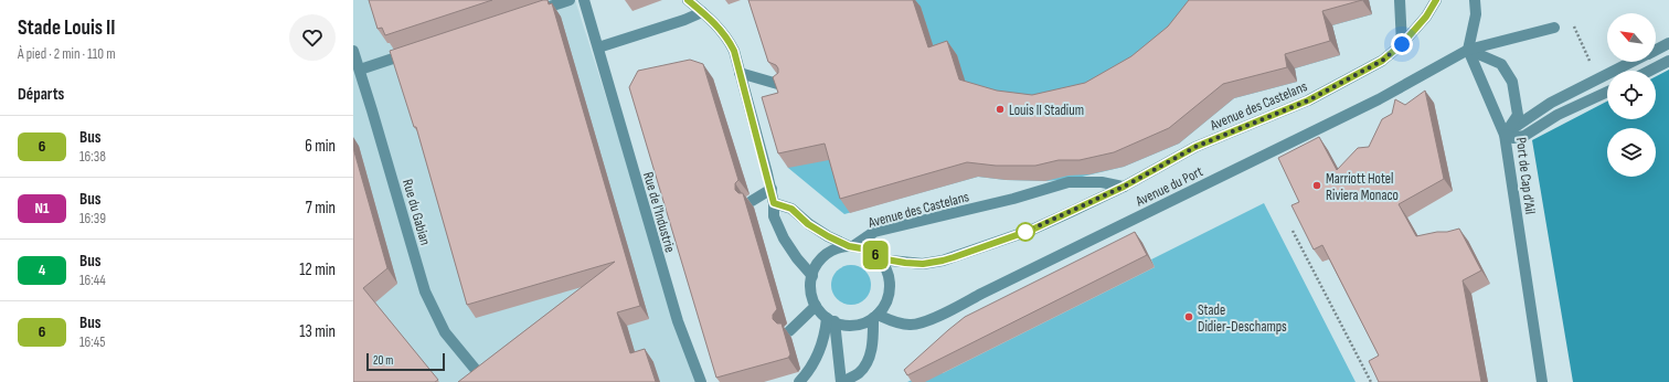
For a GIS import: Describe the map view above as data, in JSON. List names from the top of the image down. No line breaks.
{"streets":{"street":["Avenue des Castelans","Port de Cap d'Ail","Avenue du Port","Rue du Gabian","Rue de l'Industrie"]},"crossings":[["Avenue des Castelans","Avenue du Port"]],"places":["Louis II Stadium","Marriott Hotel Riviera Monaco","Stade Didier-Deschamps"],"lines":["bus line 6"],"scale_bar":"20 m","north":"top left","page":{"heading":[["Stade Louis II","À pied · 2 min · 110 m"],"Départs"],"on_map":"6","list":[{"mark":"6","name":"Bus","note":"16:38","value":"6 min"},{"mark":"N1","name":"Bus","note":"16:39","value":"7 min"},{"mark":"4","name":"Bus","note":"16:44","value":"12 min"},{"mark":"6","name":"Bus","note":"16:45","value":"13 min"}],"scale":"20 m"}}
